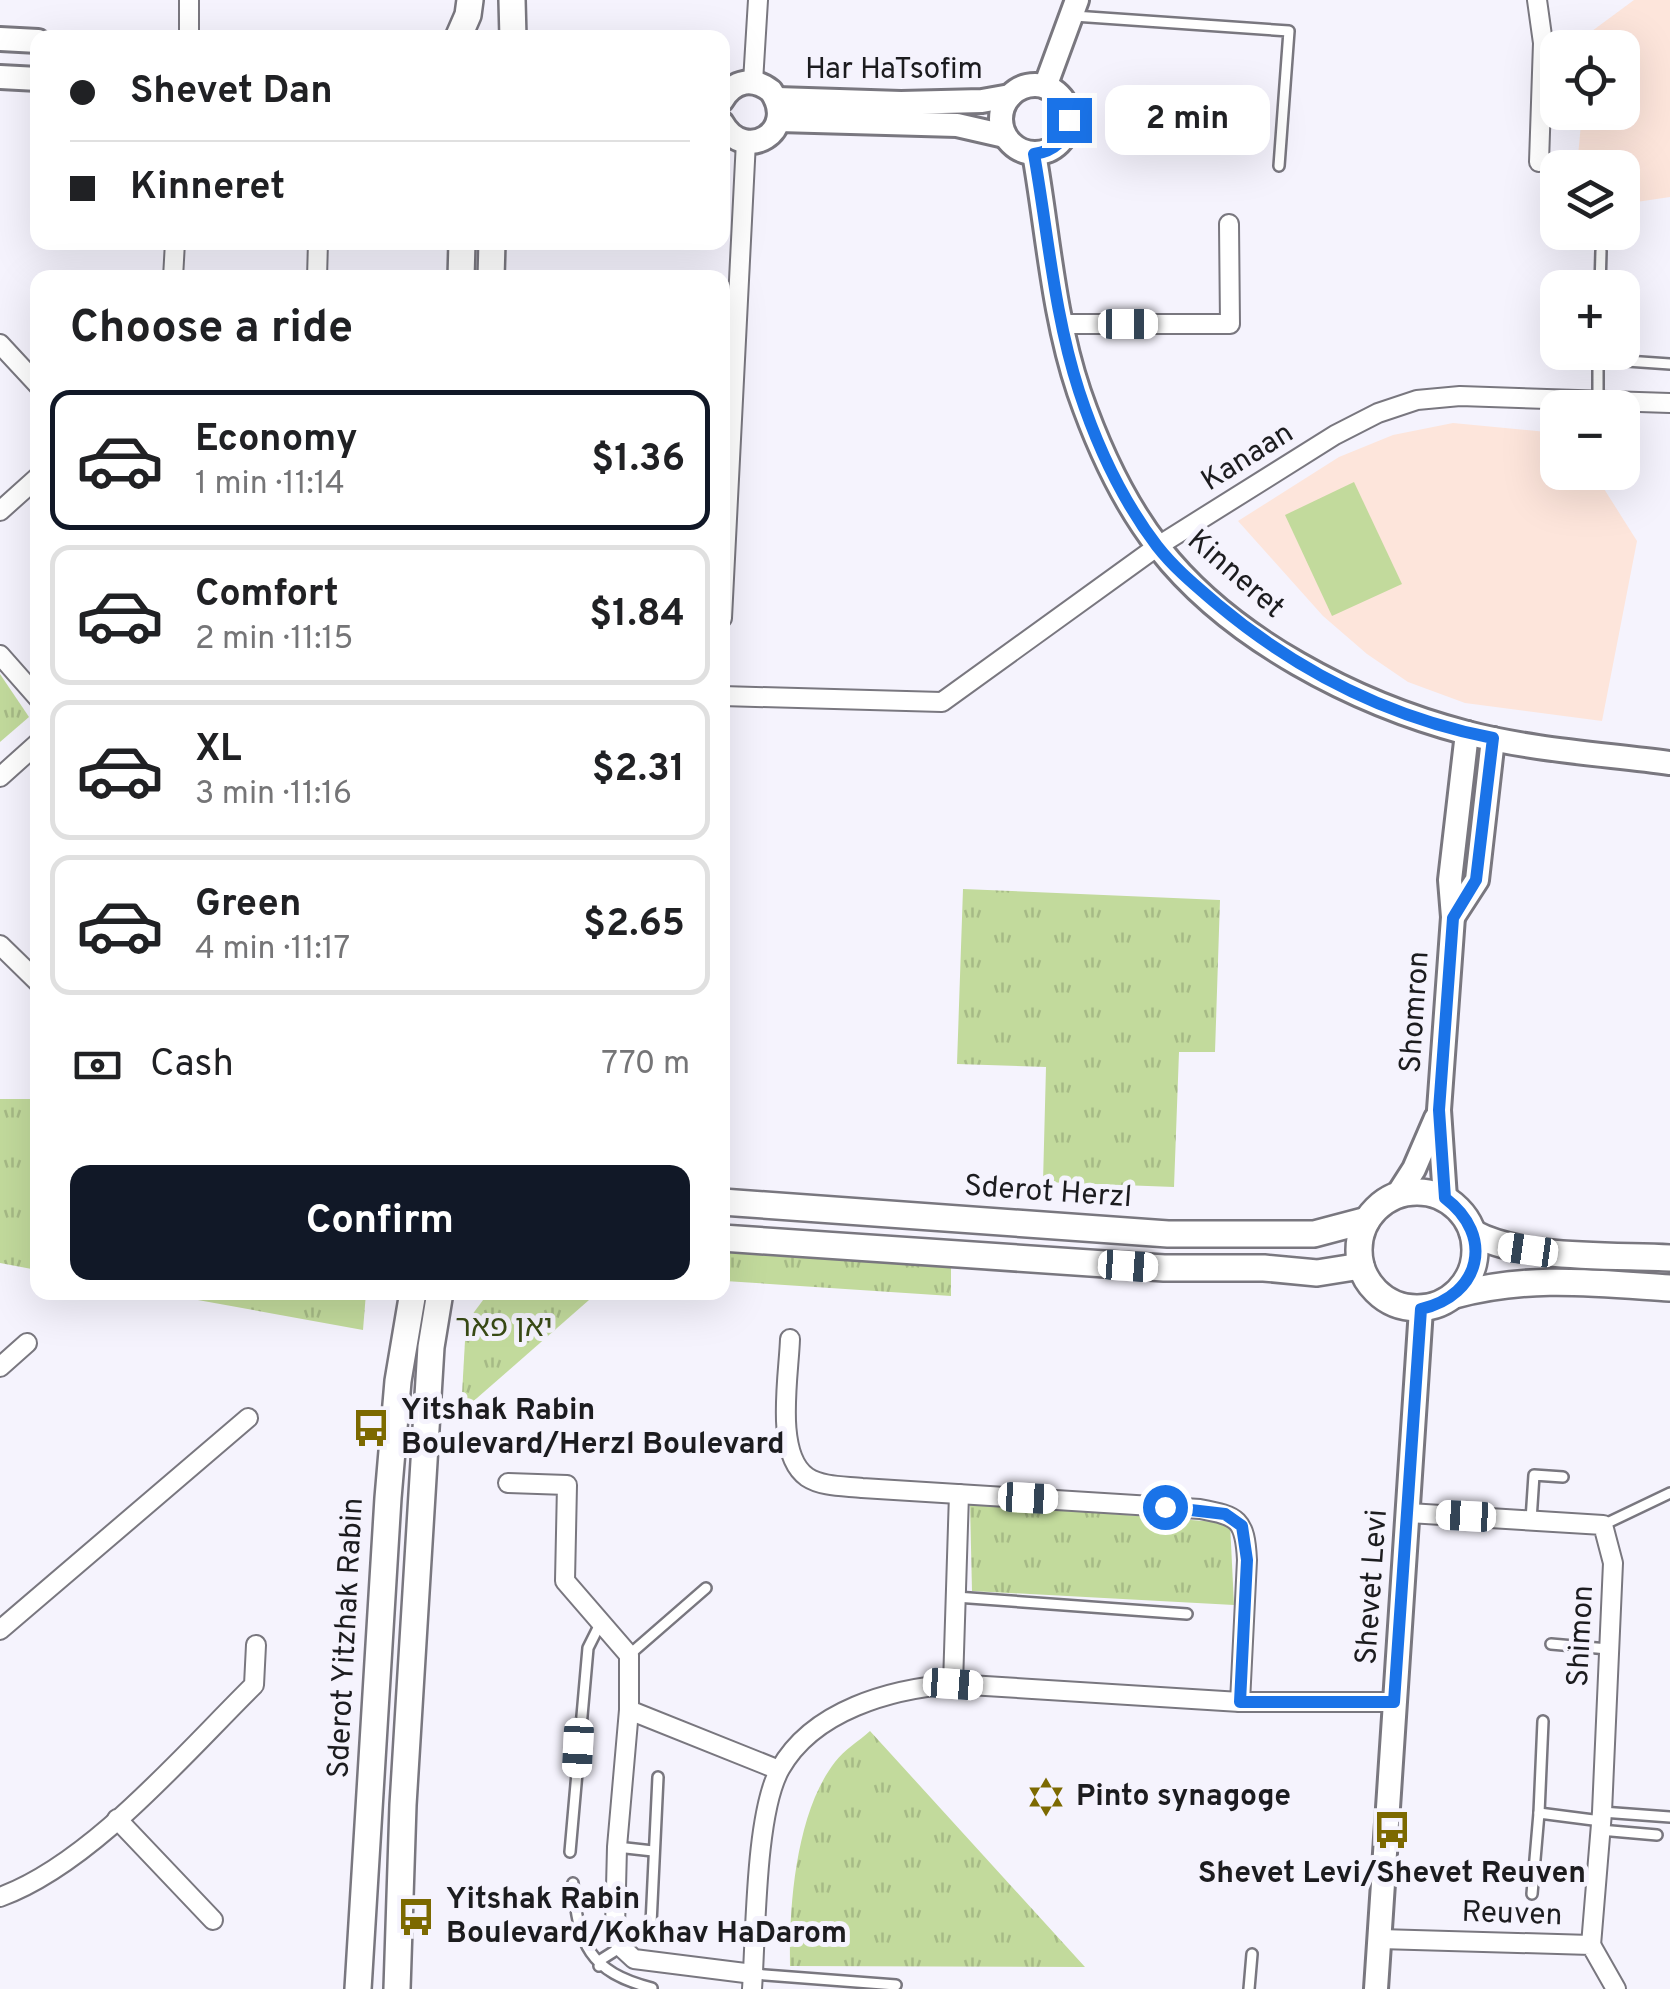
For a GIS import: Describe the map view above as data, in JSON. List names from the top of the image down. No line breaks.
{"streets":{"main road":["Sderot Herzl","Sderot Yitzhak Rabin"],"street":["Har HaTsofim","Kanaan","Kinneret","Shomron","Shevet Levi","Shimon","Reuven"]},"crossings":[["Har HaTsofim","Kinneret"],["Kanaan","Kinneret"],["Kinneret","Shomron"],["Shomron","Sderot Herzl"],["Shomron","Shevet Levi"],["Sderot Herzl","Shevet Levi"],["Shevet Levi","Reuven"],["Shimon","Reuven"]],"parks":["יאן פאר"],"places":{"bus stop":["Yitshak Rabin Boulevard/Herzl Boulevard","Shevet Levi/Shevet Reuven","Yitshak Rabin Boulevard/Kokhav HaDarom"],"synagogue":["Pinto synagoge"]},"page":{"map_buttons":["+","−"],"banner":["Shevet Dan","Kinneret"],"bubble":"2 min","heading":"Choose a ride","list":[{"name":"Economy","note":"1 min · 11:14","value":"$1.36"},{"name":"Comfort","note":"2 min · 11:15","value":"$1.84"},{"name":"XL","note":"3 min · 11:16","value":"$2.31"},{"name":"Green","note":"4 min · 11:17","value":"$2.65"}],"pay":["Cash","770 m"],"buttons":"Confirm"}}
